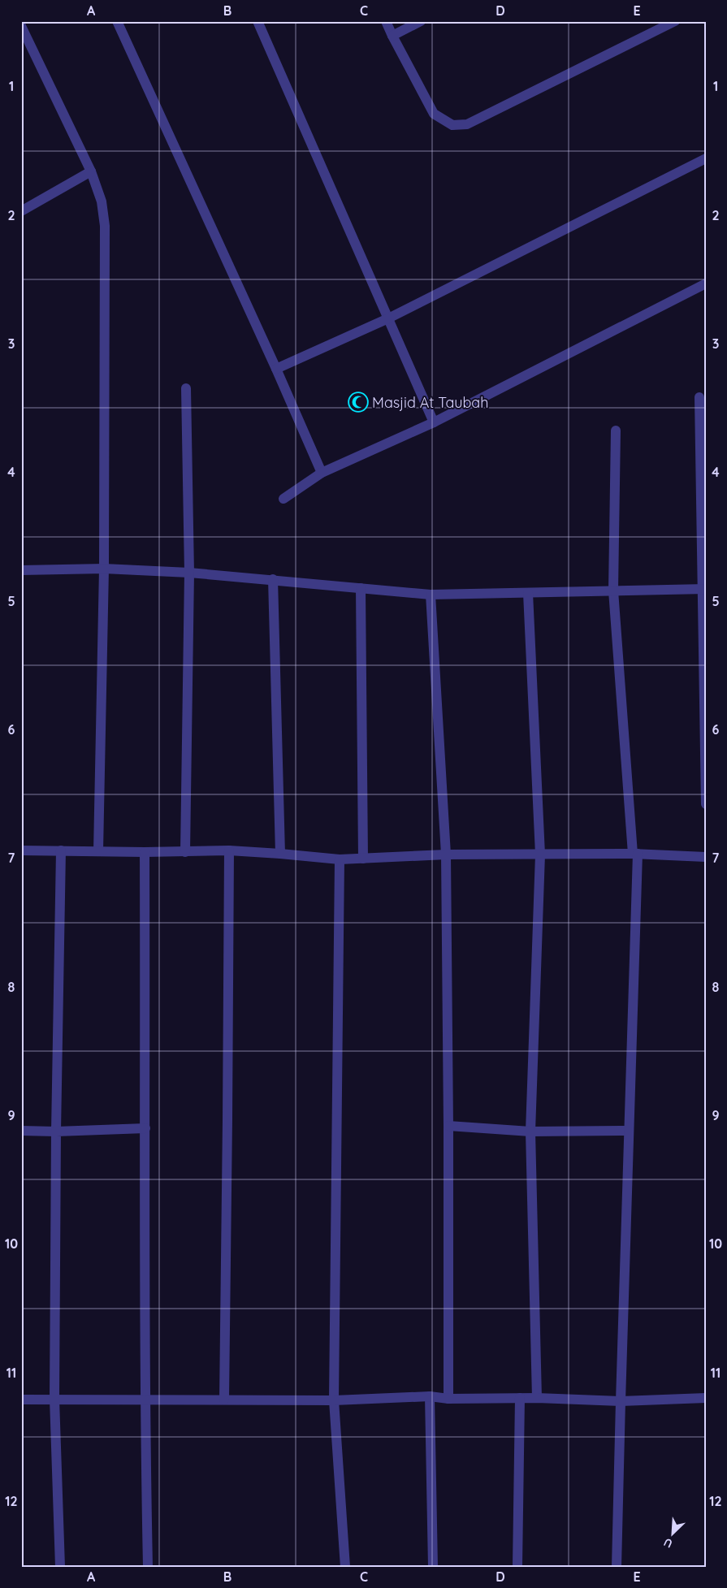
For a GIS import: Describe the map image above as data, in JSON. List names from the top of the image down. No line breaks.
{"places":{"mosque":["Masjid At Taubah"]},"north":"bottom left","grid":{"columns":["A","B","C","D","E"],"rows":["1","2","3","4","5","6","7","8","9","10","11","12"]}}
